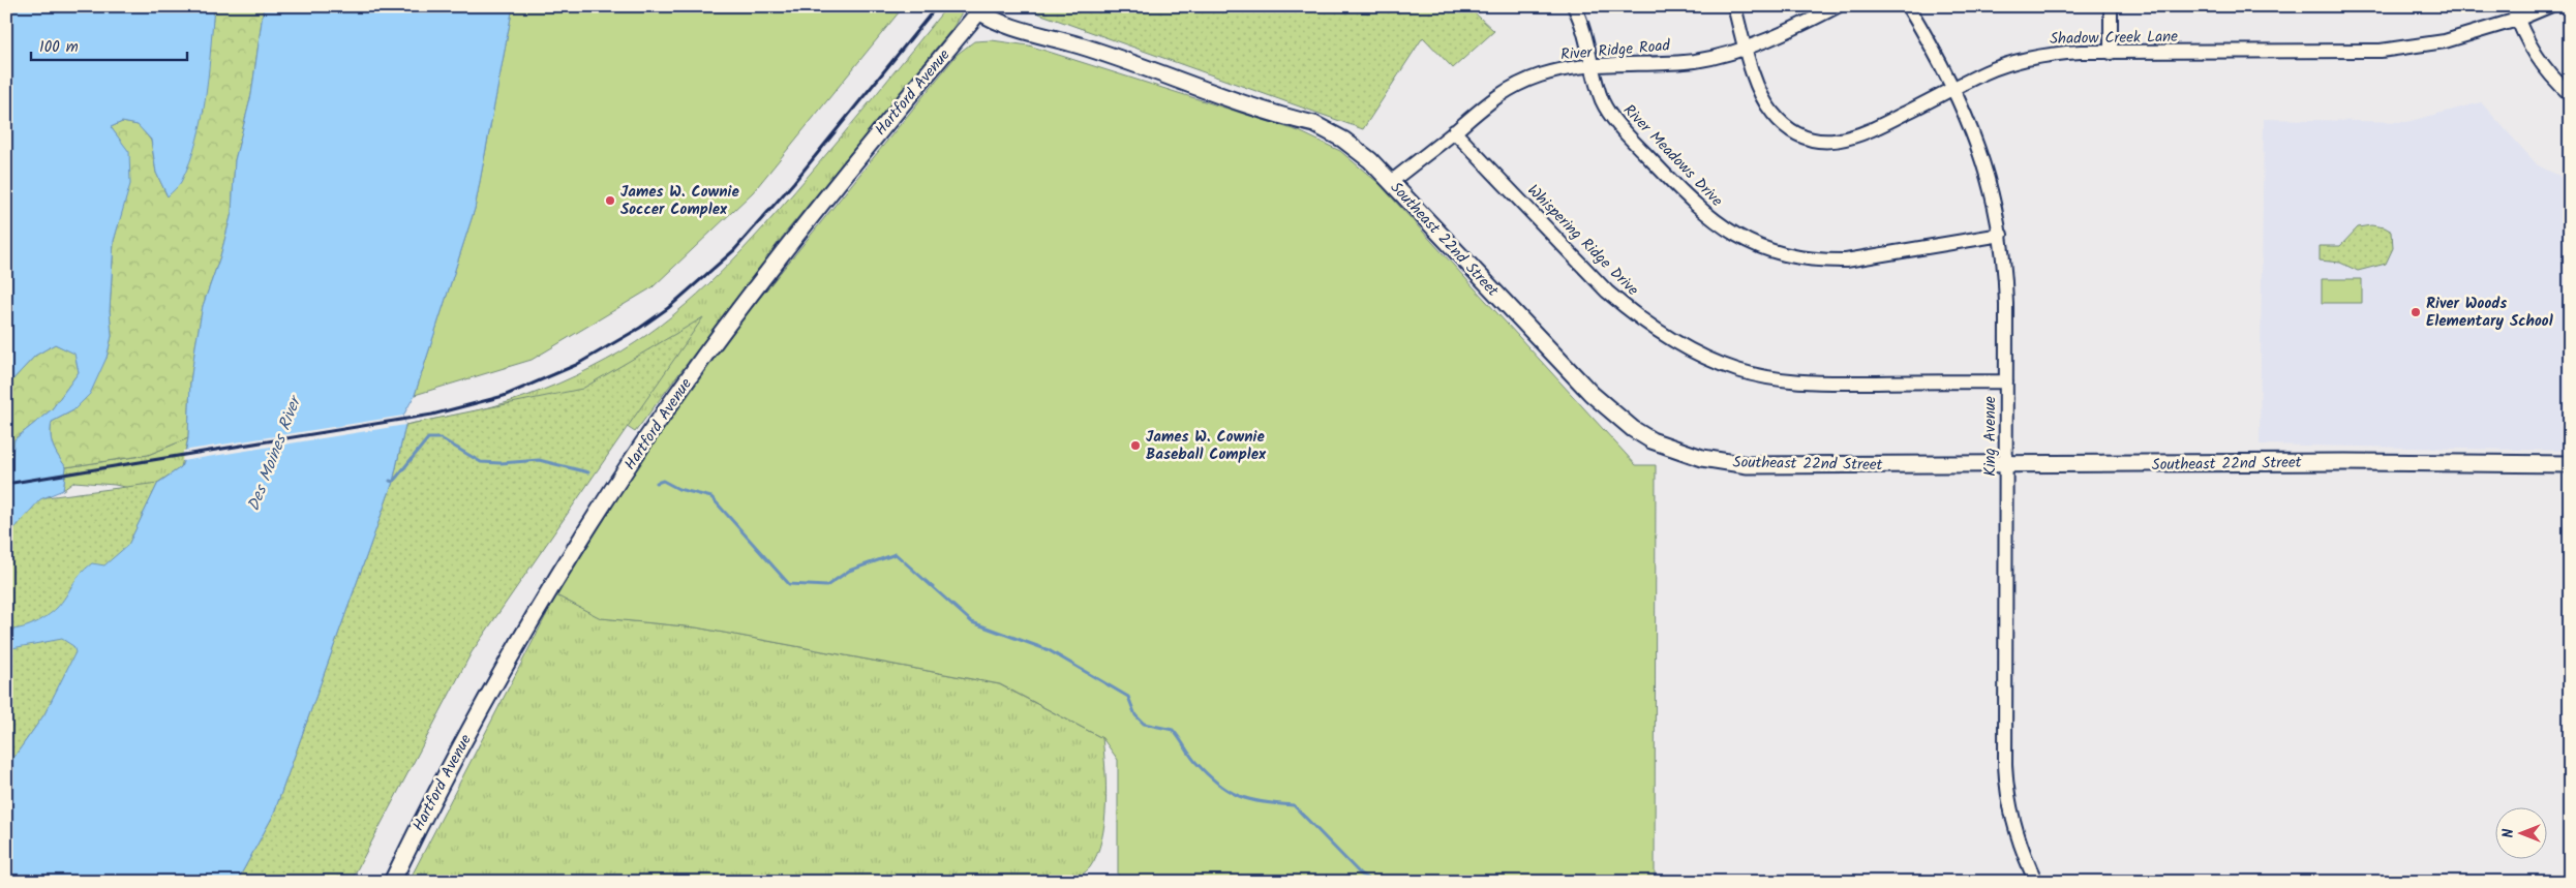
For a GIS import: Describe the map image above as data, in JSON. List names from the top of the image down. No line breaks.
{"streets":{"street":["Shadow Creek Lane","River Ridge Road","Hartford Avenue","River Meadows Drive","Southeast 22nd Street","Whispering Ridge Drive","King Avenue"]},"crossings":[["Shadow Creek Lane","River Ridge Road"],["Shadow Creek Lane","King Avenue"],["River Ridge Road","River Meadows Drive"],["River Ridge Road","Southeast 22nd Street"],["River Ridge Road","Whispering Ridge Drive"],["Hartford Avenue","Southeast 22nd Street"],["River Meadows Drive","King Avenue"],["Southeast 22nd Street","King Avenue"],["Whispering Ridge Drive","King Avenue"]],"water":["Des Moines River"],"places":["James W. Cownie Soccer Complex","River Woods Elementary School","James W. Cownie Baseball Complex"],"scale_bar":"100 m","north":"left"}
